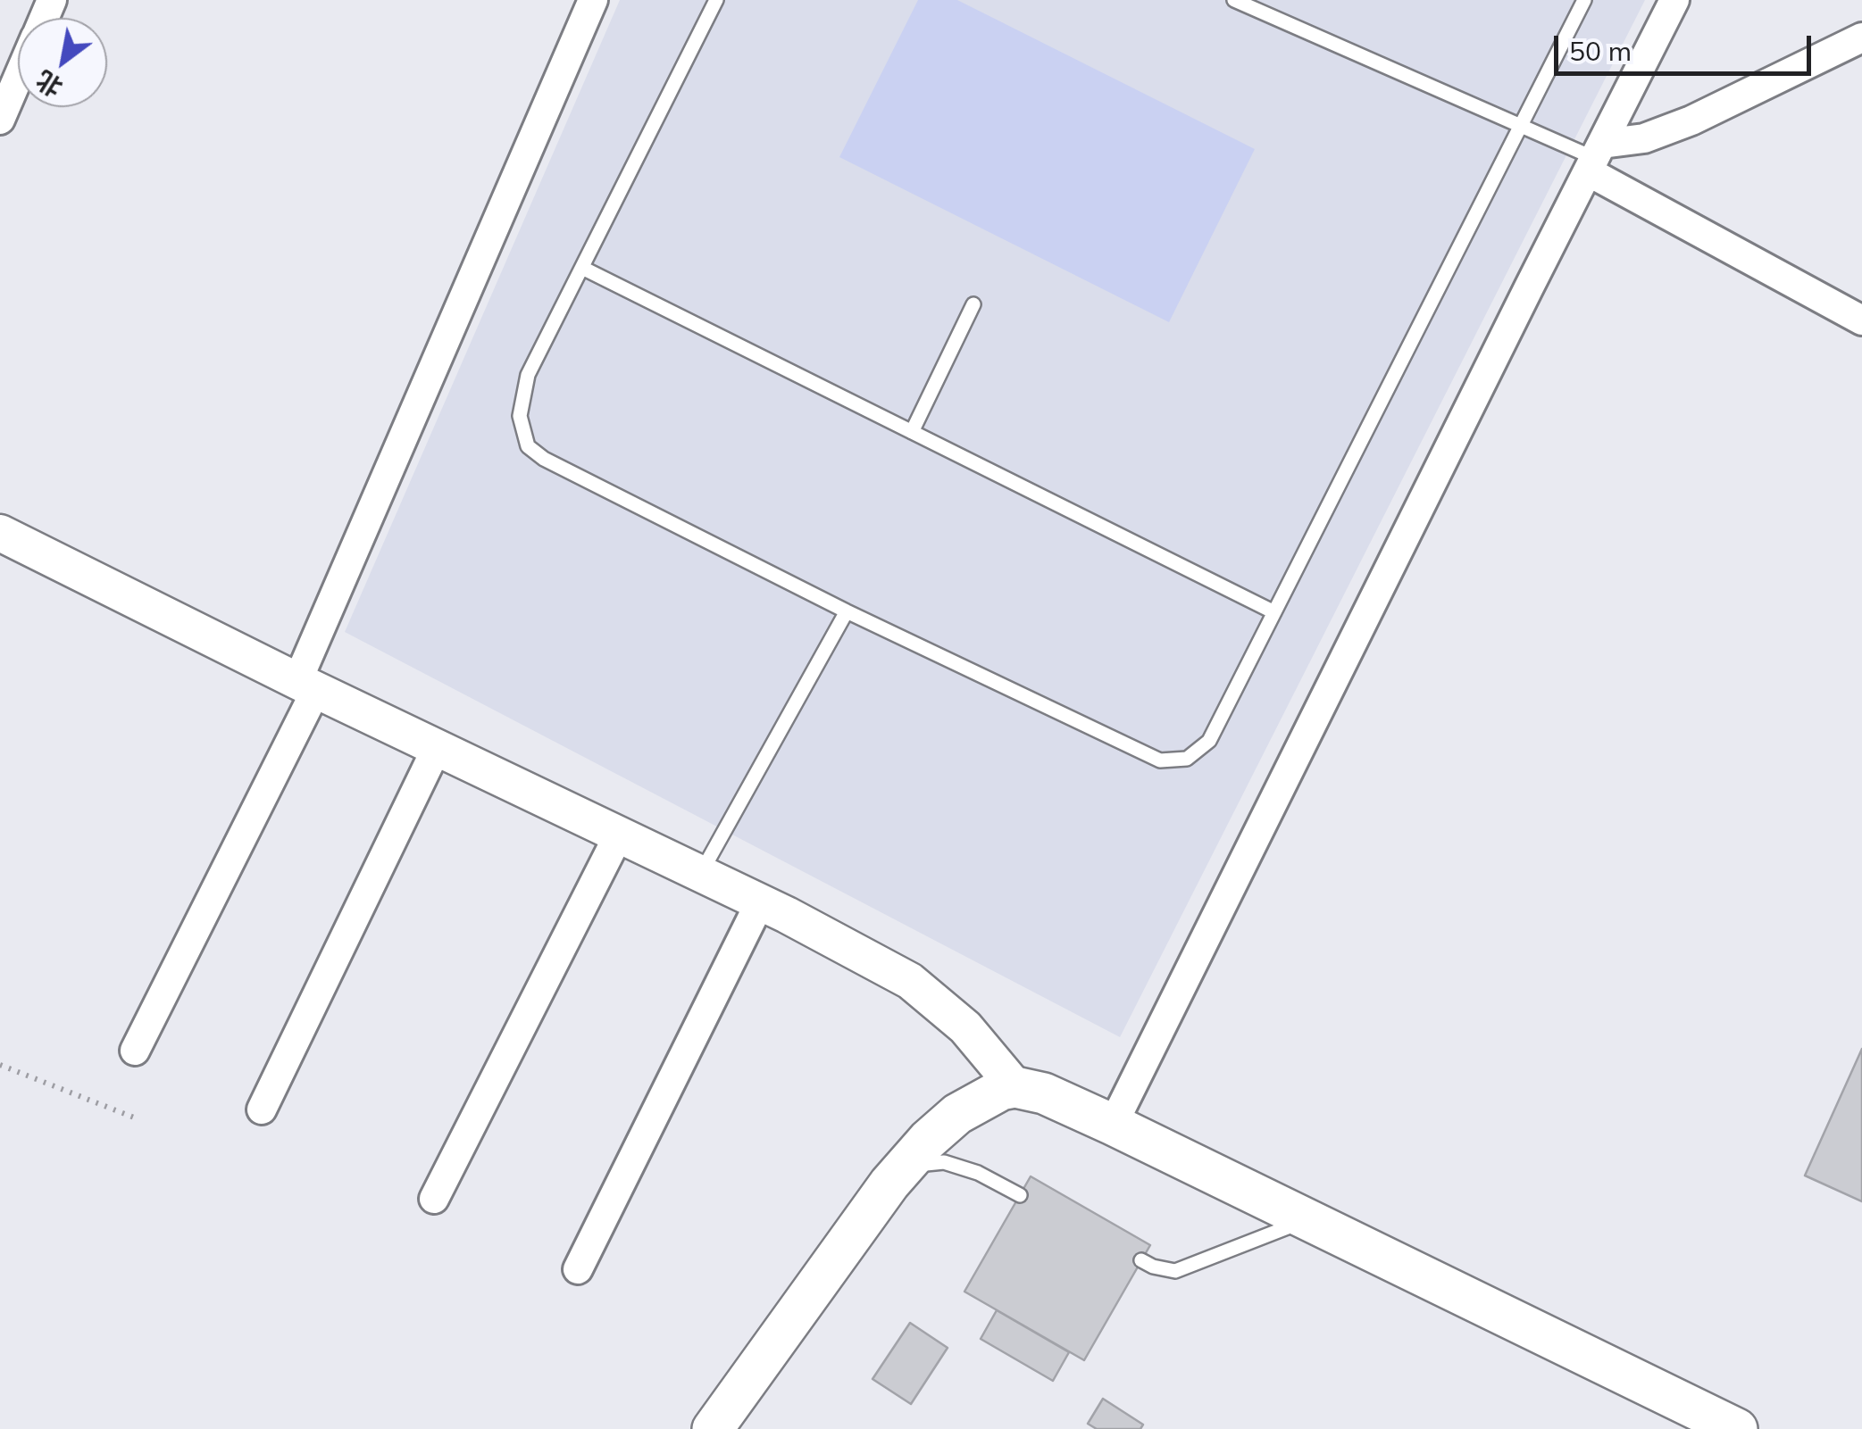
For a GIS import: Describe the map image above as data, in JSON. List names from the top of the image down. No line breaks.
{"scale_bar":"50 m","north":"bottom left"}
